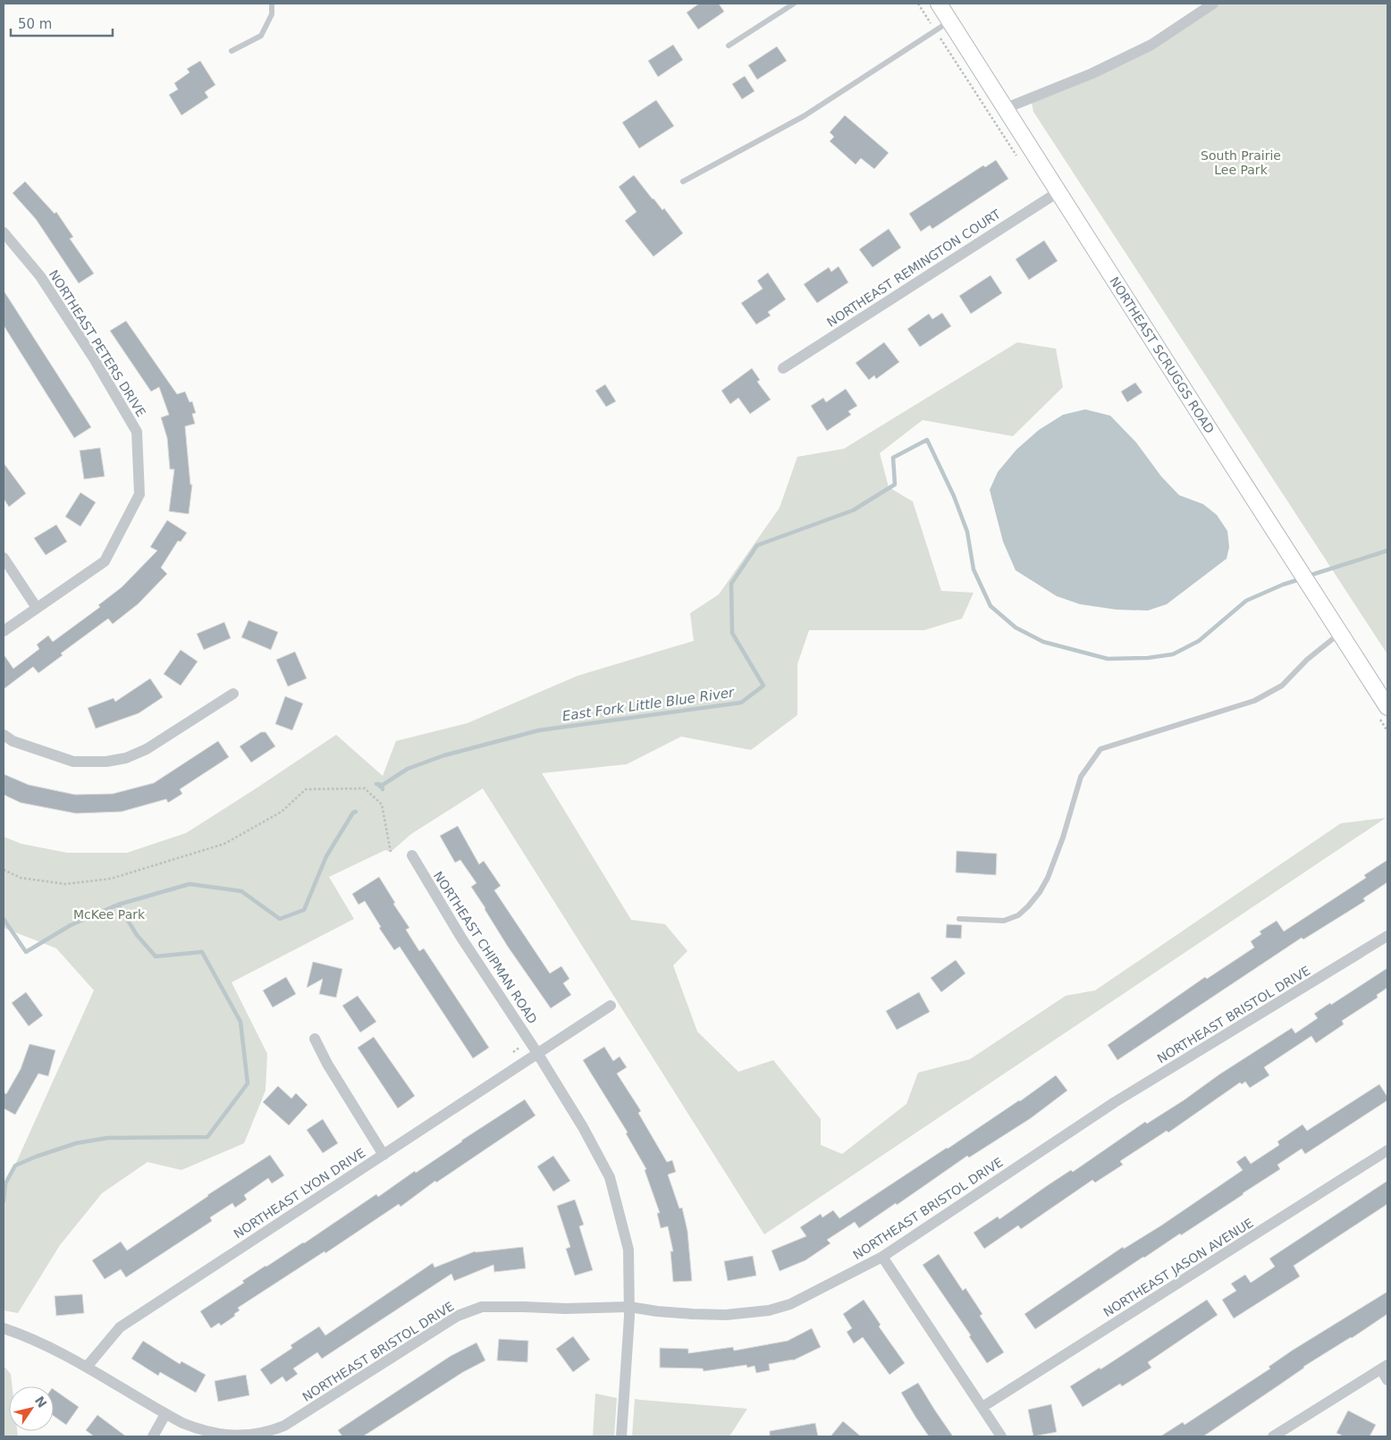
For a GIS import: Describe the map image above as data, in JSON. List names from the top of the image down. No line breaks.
{"streets":{"street":["NORTHEAST REMINGTON COURT","NORTHEAST PETERS DRIVE","NORTHEAST SCRUGGS ROAD","NORTHEAST CHIPMAN ROAD","NORTHEAST BRISTOL DRIVE","NORTHEAST LYON DRIVE","NORTHEAST JASON AVENUE"]},"crossings":[["NORTHEAST REMINGTON COURT","NORTHEAST SCRUGGS ROAD"],["NORTHEAST CHIPMAN ROAD","NORTHEAST BRISTOL DRIVE"],["NORTHEAST CHIPMAN ROAD","NORTHEAST LYON DRIVE"],["NORTHEAST BRISTOL DRIVE","NORTHEAST LYON DRIVE"]],"water":["East Fork Little Blue River"],"parks":["South Prairie Lee Park","McKee Park"],"scale_bar":"50 m","north":"top right"}
